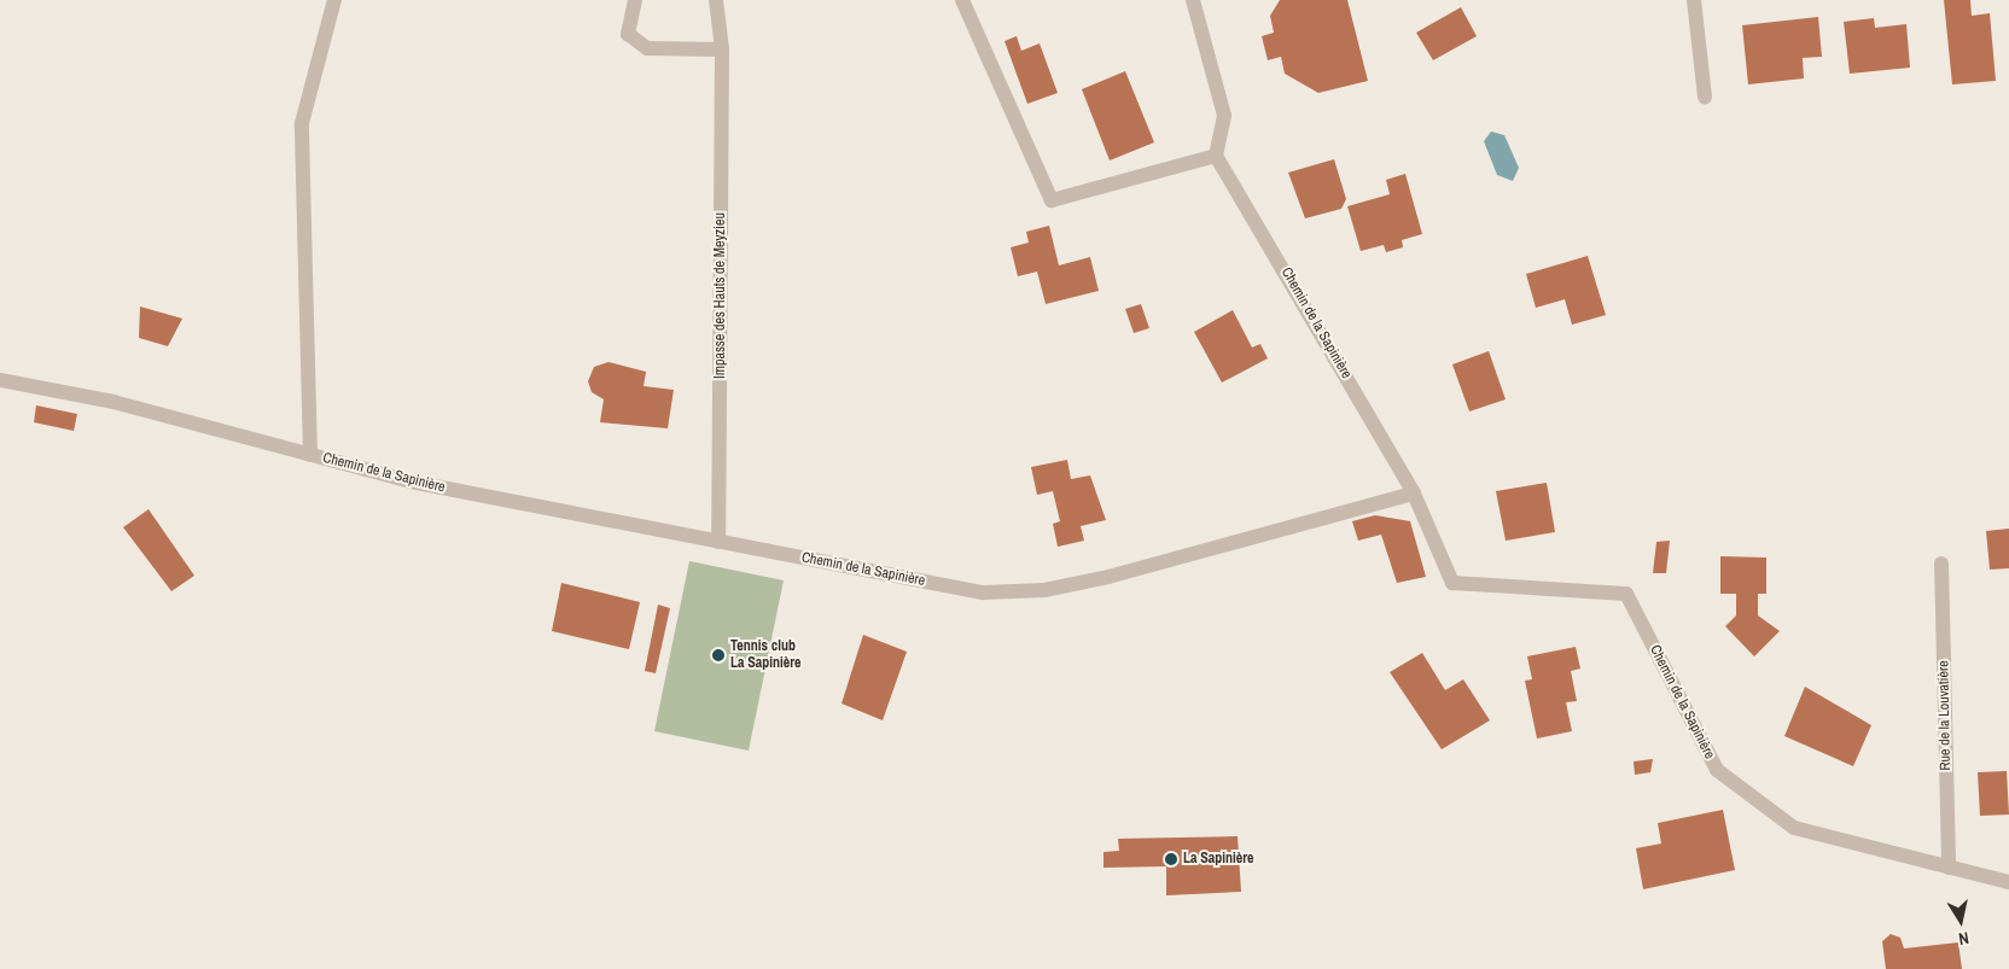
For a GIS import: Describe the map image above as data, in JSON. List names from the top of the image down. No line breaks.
{"streets":{"street":["Impasse des Hauts de Meyzieu","Chemin de la Sapinière","Rue de la Louvatière"]},"crossings":[["Impasse des Hauts de Meyzieu","Chemin de la Sapinière"],["Chemin de la Sapinière","Rue de la Louvatière"]],"places":["Tennis club La Sapinière","La Sapinière"],"north":"bottom"}
